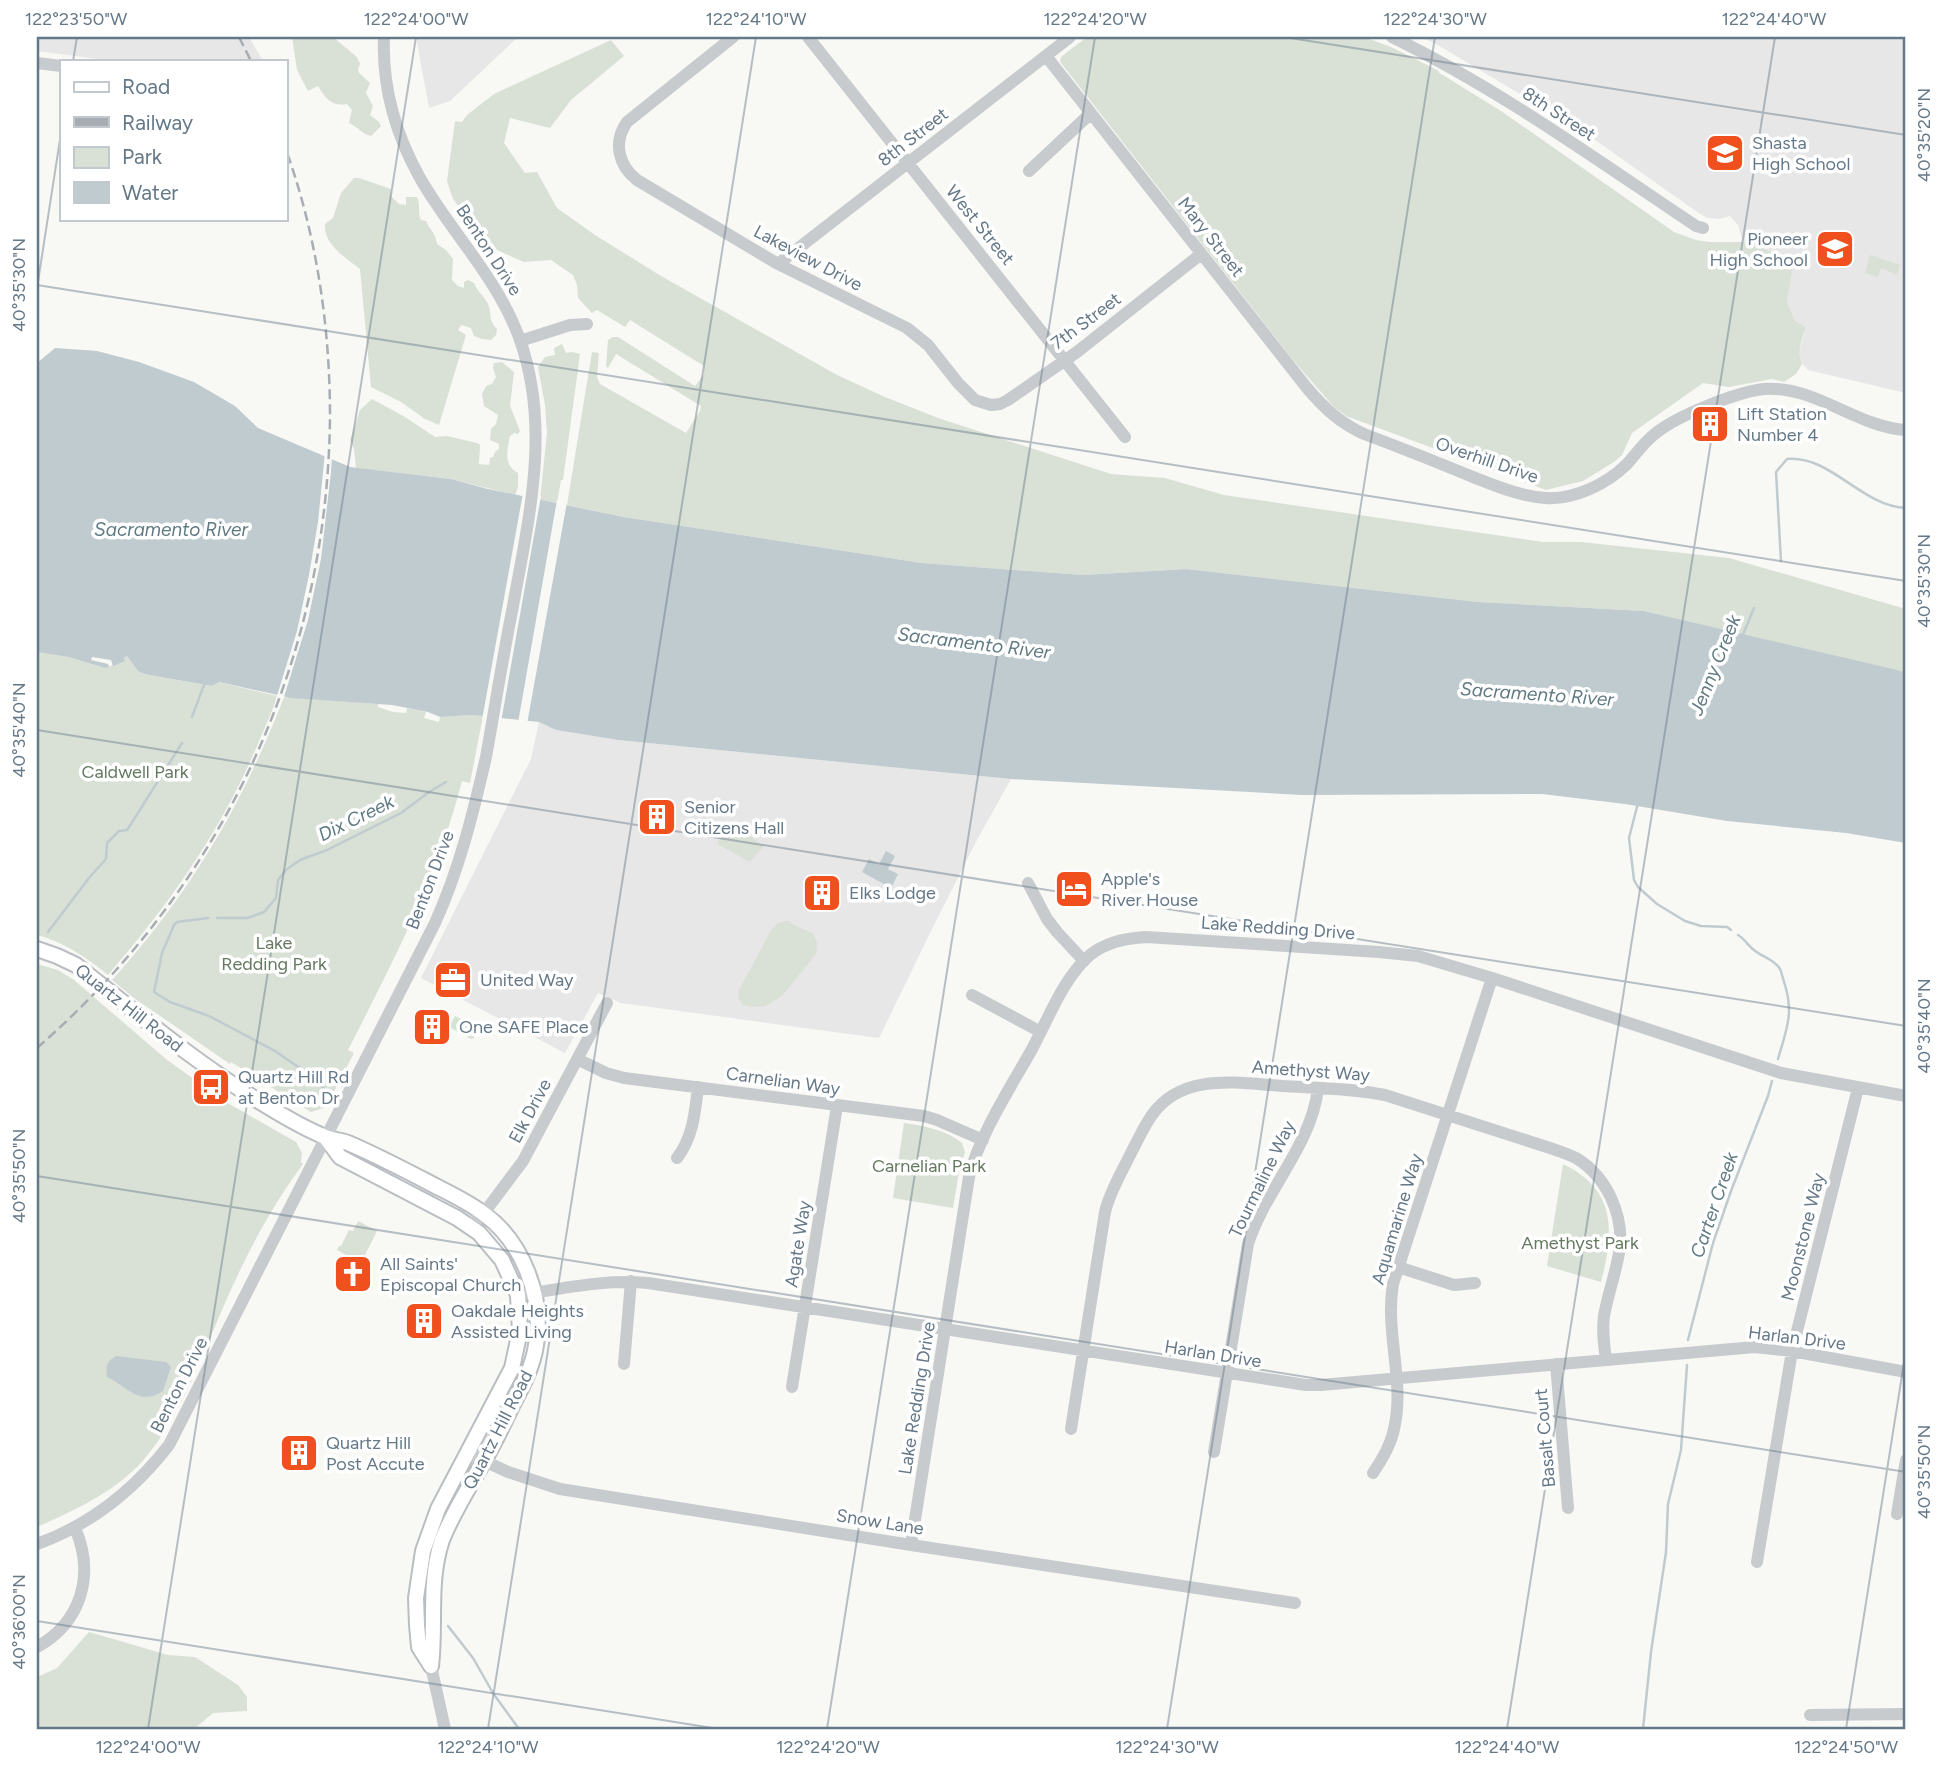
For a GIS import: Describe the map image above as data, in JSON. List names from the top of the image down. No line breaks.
{"streets":{"main road":["Quartz Hill Road"],"street":["8th Street","West Street","Mary Street","Benton Drive","Lakeview Drive","7th Street","Overhill Drive","Lake Redding Drive","Amethyst Way","Carnelian Way","Elk Drive","Tourmaline Way","Aquamarine Way","Moonstone Way","Agate Way","Harlan Drive","Basalt Court","Snow Lane"]},"crossings":[["8th Street","West Street"],["8th Street","Mary Street"],["8th Street","Lakeview Drive"],["West Street","7th Street"],["Mary Street","7th Street"],["Mary Street","Overhill Drive"],["Benton Drive","Quartz Hill Road"],["Lakeview Drive","7th Street"],["Lake Redding Drive","Carnelian Way"],["Lake Redding Drive","Aquamarine Way"],["Lake Redding Drive","Moonstone Way"],["Lake Redding Drive","Harlan Drive"],["Lake Redding Drive","Snow Lane"],["Quartz Hill Road","Elk Drive"],["Quartz Hill Road","Harlan Drive"],["Quartz Hill Road","Snow Lane"],["Amethyst Way","Tourmaline Way"],["Amethyst Way","Aquamarine Way"],["Amethyst Way","Harlan Drive"],["Carnelian Way","Elk Drive"],["Carnelian Way","Agate Way"],["Tourmaline Way","Harlan Drive"],["Aquamarine Way","Harlan Drive"],["Moonstone Way","Harlan Drive"],["Agate Way","Harlan Drive"],["Harlan Drive","Basalt Court"]],"water":["Sacramento River","Jenny Creek","Dix Creek","Carter Creek"],"parks":["Caldwell Park","Lake Redding Park","Carnelian Park","Amethyst Park"],"places":{"school or university":["Shasta High School","Pioneer High School"],"building":["Lift Station Number 4","Senior Citizens Hall","Elks Lodge","One SAFE Place","Oakdale Heights Assisted Living","Quartz Hill Post Accute"],"hotel":["Apple's River House"],"office":["United Way"],"bus stop":["Quartz Hill Rd at Benton Dr"],"church":["All Saints' Episcopal Church"]},"legend":["Road","Railway","Park","Water"],"coordinates":["122°23'50\"W","122°24'00\"W","122°24'10\"W","122°24'20\"W","122°24'30\"W","122°24'40\"W","40°35'20\"N","40°35'30\"N","40°35'40\"N","40°35'50\"N","40°36'00\"N","122°24'50\"W"]}
